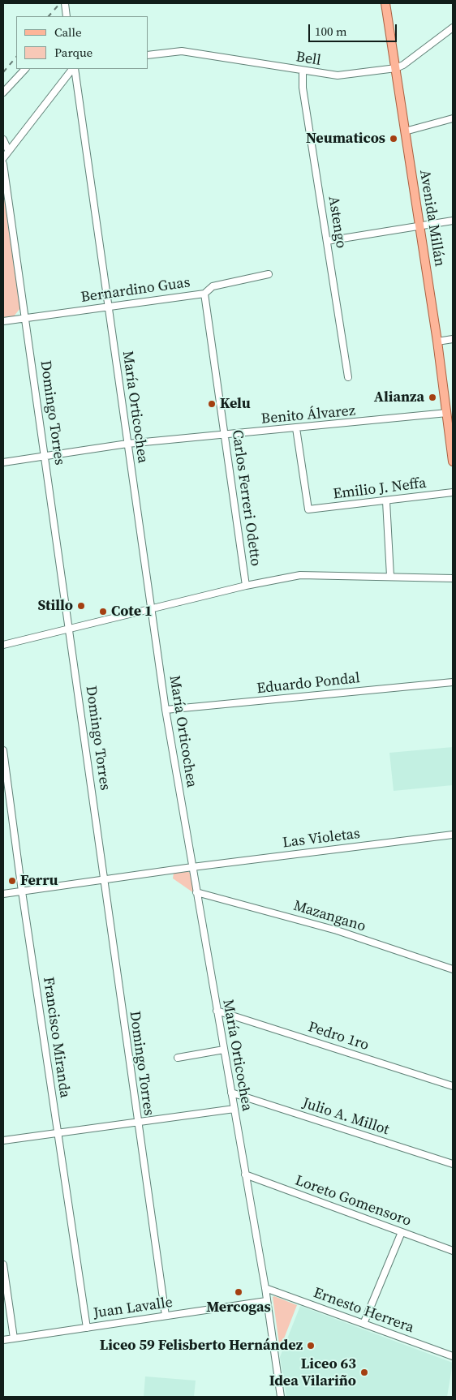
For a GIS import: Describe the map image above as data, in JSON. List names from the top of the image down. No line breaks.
{"streets":{"main road":["Avenida Millán"],"street":["Bell","Astengo","Bernardino Guas","María Orticochea","Domingo Torres","Benito Álvarez","Emilio J. Neffa","Carlos Ferreri Odetto","Eduardo Pondal","Las Violetas","Mazangano","Pedro 1ro","Francisco Miranda","Julio A. Millot","Loreto Gomensoro","Juan Lavalle","Ernesto Herrera"]},"crossings":[["Bell","Avenida Millán"],["Bell","Astengo"],["Avenida Millán","Benito Álvarez"],["Bernardino Guas","María Orticochea"],["Bernardino Guas","Domingo Torres"],["Bernardino Guas","Carlos Ferreri Odetto"],["María Orticochea","Benito Álvarez"],["María Orticochea","Eduardo Pondal"],["María Orticochea","Las Violetas"],["María Orticochea","Mazangano"],["María Orticochea","Pedro 1ro"],["María Orticochea","Julio A. Millot"],["María Orticochea","Loreto Gomensoro"],["María Orticochea","Juan Lavalle"],["María Orticochea","Ernesto Herrera"],["Domingo Torres","Benito Álvarez"],["Domingo Torres","Juan Lavalle"],["Benito Álvarez","Emilio J. Neffa"],["Benito Álvarez","Carlos Ferreri Odetto"],["Francisco Miranda","Juan Lavalle"]],"places":["Neumaticos","Alianza","Kelu","Stillo","Cote 1","Ferru","Mercogas","Liceo 59 Felisberto Hernández","Liceo 63 Idea Vilariño"],"legend":["Calle","Parque"],"scale_bar":"100 m"}
